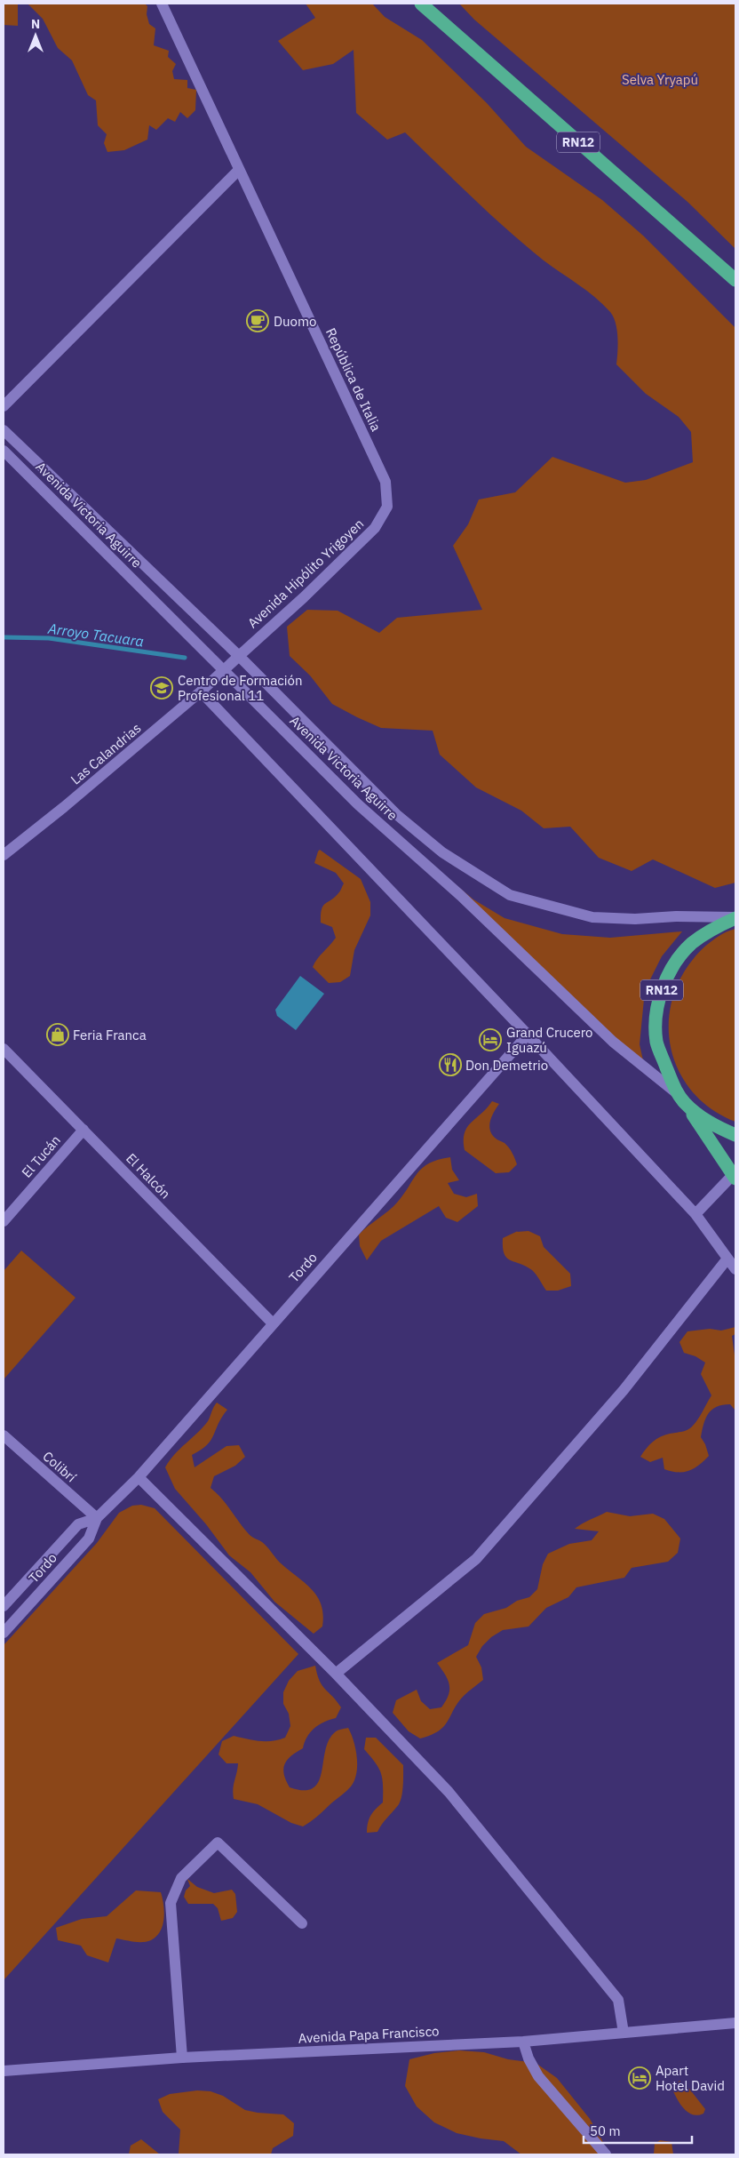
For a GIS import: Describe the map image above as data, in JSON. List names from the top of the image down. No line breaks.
{"streets":{"highway":["RN12"],"street":["República de Italia","Avenida Victoria Aguirre","Avenida Hipólito Yrigoyen","Las Calandrias","El Tucán","El Halcón","Tordo","Colibrí","Avenida Papa Francisco"]},"crossings":[["RN12","Avenida Victoria Aguirre"],["República de Italia","Avenida Hipólito Yrigoyen"],["Avenida Victoria Aguirre","Avenida Hipólito Yrigoyen"],["Avenida Victoria Aguirre","Las Calandrias"],["Avenida Hipólito Yrigoyen","Las Calandrias"],["El Tucán","El Halcón"],["El Halcón","Tordo"],["Tordo","Colibrí"]],"water":["Arroyo Tacuara"],"parks":["Selva Yryapú"],"places":{"cafe":["Duomo"],"school or university":["Centro de Formación Profesional 11"],"shop":["Feria Franca"],"hotel":["Grand Crucero Iguazú","Apart Hotel David"],"restaurant":["Don Demetrio"]},"scale_bar":"50 m","north":"top"}
